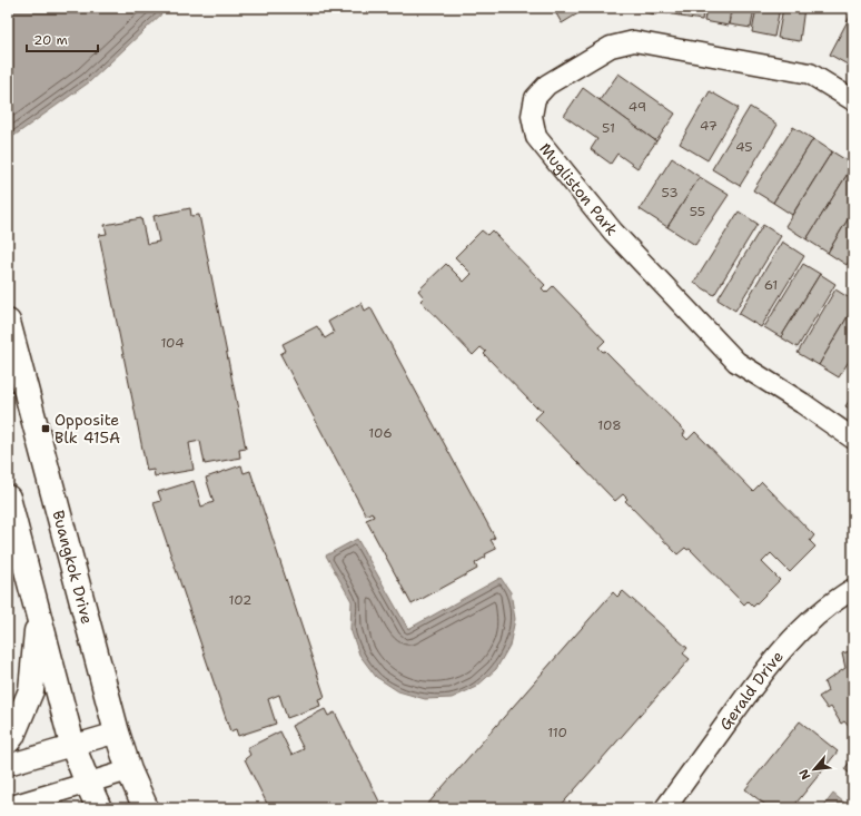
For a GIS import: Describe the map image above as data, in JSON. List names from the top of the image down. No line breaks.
{"streets":{"main road":["Buangkok Drive"],"street":["Mugliston Park","Gerald Drive"]},"places":{"transit":["Opposite Blk 415A"]},"house_numbers":["49","47","51","45","53","55","61","104","108","106","102","110"],"scale_bar":"20 m","north":"bottom left"}
